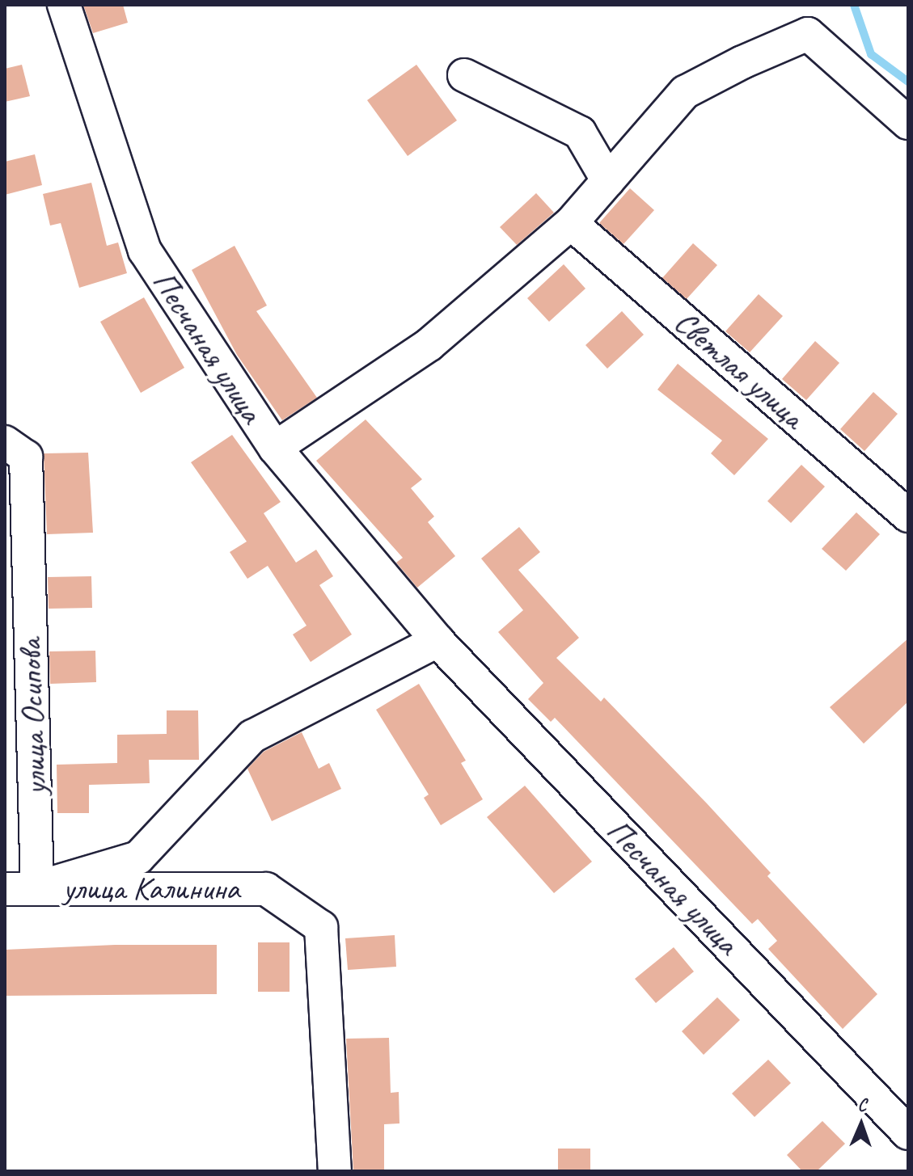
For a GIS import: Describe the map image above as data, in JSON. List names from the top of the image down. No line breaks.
{"streets":{"street":["Песчаная улица","Светлая улица","улица Осипова","улица Калинина"]},"crossings":[["Песчаная улица","улица Калинина"],["улица Осипова","улица Калинина"]],"north":"top"}
